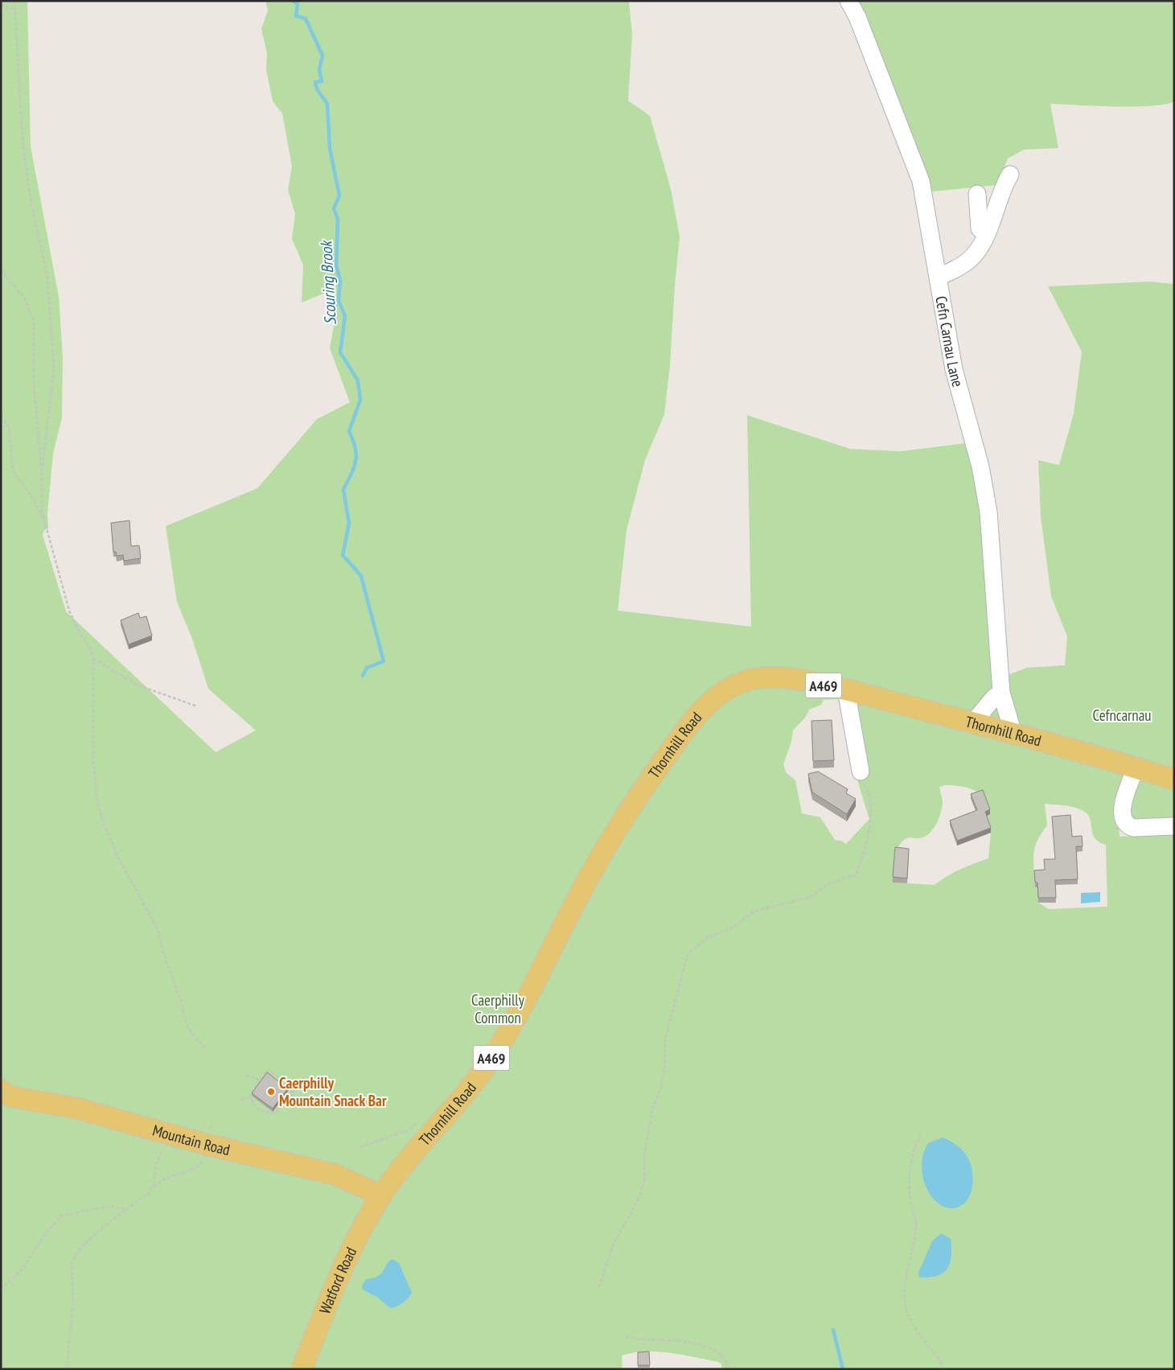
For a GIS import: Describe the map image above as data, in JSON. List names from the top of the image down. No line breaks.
{"streets":{"main road":["A469","Thornhill Road","Mountain Road","Watford Road"],"street":["Cefn Carnau Lane"]},"crossings":[["Cefn Carnau Lane","Thornhill Road"],["Thornhill Road","Mountain Road"],["Thornhill Road","Watford Road"],["Mountain Road","Watford Road"]],"water":["Scouring Brook"],"parks":["Cefncarnau","Caerphilly Common"],"places":["Caerphilly Mountain Snack Bar"]}
